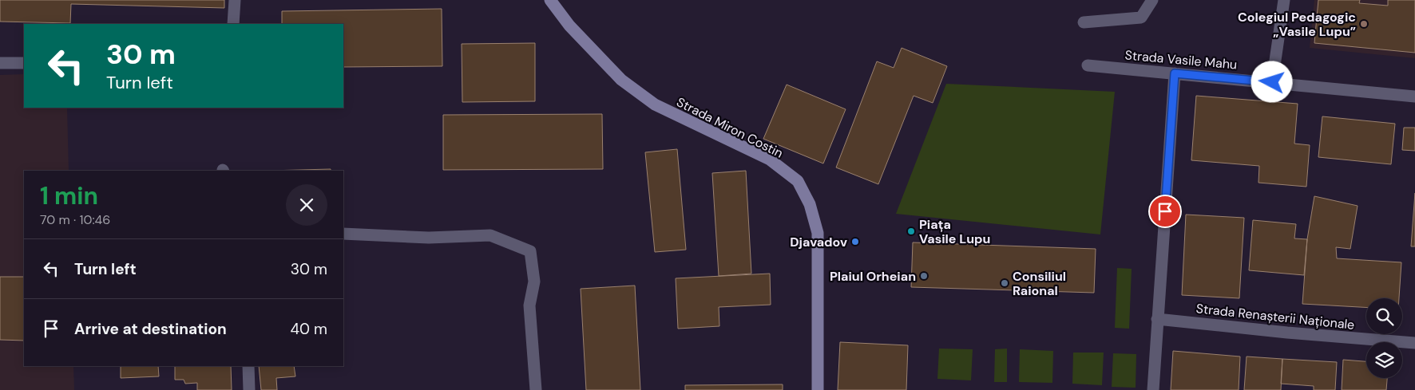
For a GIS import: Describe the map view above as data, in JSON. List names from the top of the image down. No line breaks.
{"streets":{"street":["Strada Vasile Mahu","Strada Miron Costin","Strada Renașterii Naționale"]},"places":["Colegiul Pedagogic „Vasile Lupu”","Piața Vasile Lupu","Djavadov","Plaiul Orheian","Consiliul Raional"],"page":{"turn":["30 m","Turn left"],"heading":["1 min","70 m · 10:46"],"list":[{"name":"Turn left","value":"30 m"},{"name":"Arrive at destination","value":"40 m"}]}}
